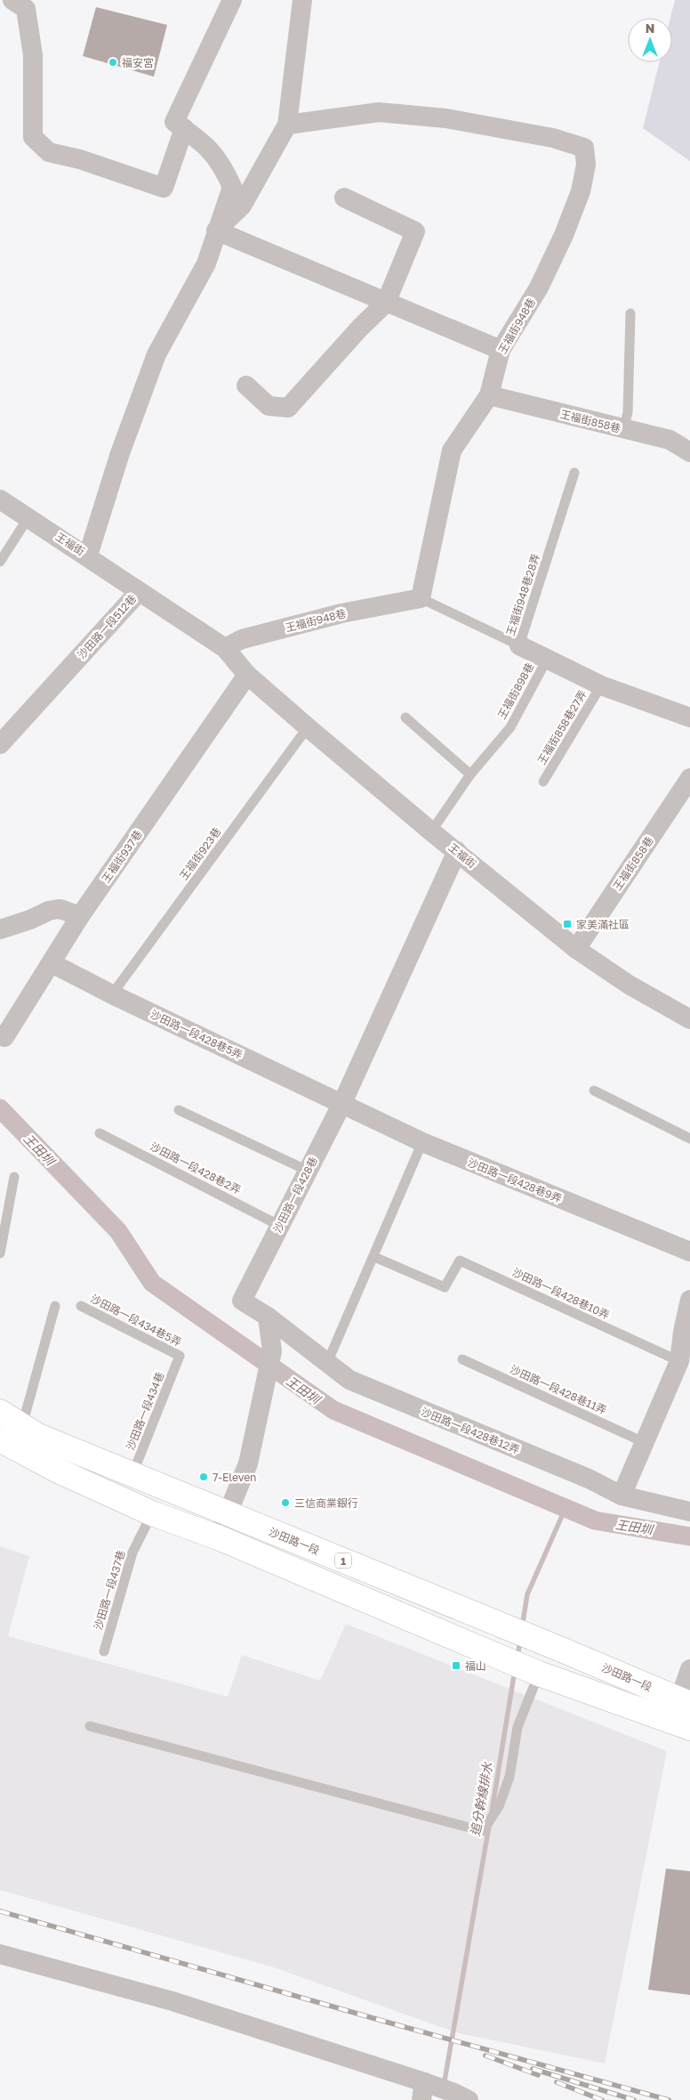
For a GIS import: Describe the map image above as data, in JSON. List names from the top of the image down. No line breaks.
{"streets":{"main road":["沙田路一段","1"],"street":["王福街948巷","王福街858巷","王福街","沙田路一段512巷","王福街937巷","沙田路一段428巷5弄","沙田路一段428巷9弄","沙田路一段428巷","沙田路一段428巷12弄"],"lane":["王福街948巷28弄","王福街898巷","王福街858巷27弄","王福街923巷","沙田路一段428巷2弄","沙田路一段428巷10弄","沙田路一段434巷5弄","沙田路一段428巷11弄","沙田路一段434巷","沙田路一段437巷"]},"crossings":[["王福街948巷","王福街858巷"],["王福街948巷","王福街948巷28弄"],["王福街948巷","沙田路一段512巷"],["王福街858巷","王福街"],["王福街","沙田路一段512巷"],["王福街","王福街898巷"],["王福街","王福街923巷"],["王福街","王福街937巷"],["王福街","沙田路一段428巷"],["沙田路一段512巷","王福街937巷"],["王福街923巷","沙田路一段428巷5弄"],["王福街937巷","沙田路一段428巷5弄"],["沙田路一段428巷5弄","沙田路一段428巷9弄"],["沙田路一段428巷5弄","沙田路一段428巷"],["沙田路一段428巷2弄","沙田路一段428巷"],["沙田路一段428巷9弄","沙田路一段428巷"],["沙田路一段428巷","沙田路一段428巷12弄"],["沙田路一段434巷5弄","沙田路一段434巷"],["沙田路一段434巷","沙田路一段"]],"water":["王田圳","追分幹線排水"],"places":{"other":["福安宮","7-Eleven","三信商業銀行"],"transit":["家美滿社區","福山"]},"north":"top"}
